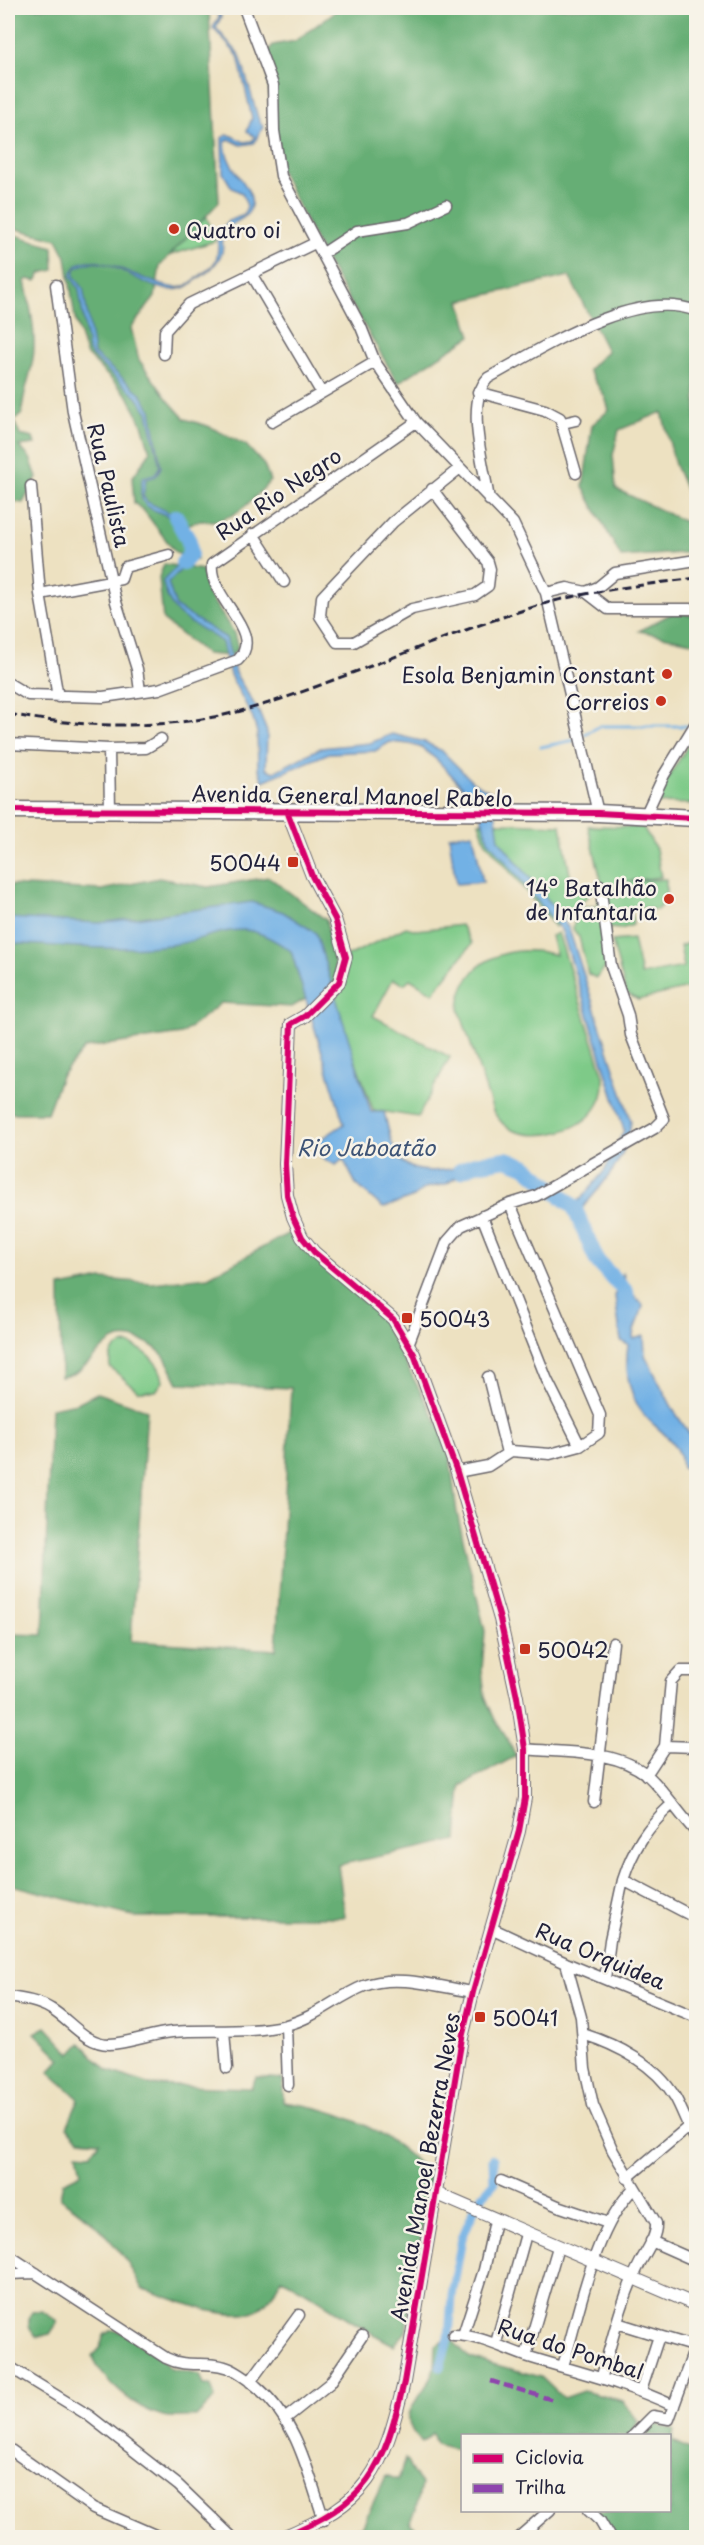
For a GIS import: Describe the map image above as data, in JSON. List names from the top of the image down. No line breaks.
{"streets":{"main road":["Avenida General Manoel Rabelo"],"street":["Rua Paulista","Rua Rio Negro","Rua Orquidea","Avenida Manoel Bezerra Neves","Rua do Pombal"]},"crossings":[["Rua Paulista","Rua Rio Negro"],["Avenida General Manoel Rabelo","Avenida Manoel Bezerra Neves"],["Rua Orquidea","Avenida Manoel Bezerra Neves"]],"water":["Rio Jaboatão"],"places":{"other":["Quatro oi","Esola Benjamin Constant","Correios","14° Batalhão de Infantaria"],"transit":["50044","50043","50042","50041"]},"legend":["Ciclovia","Trilha"]}
